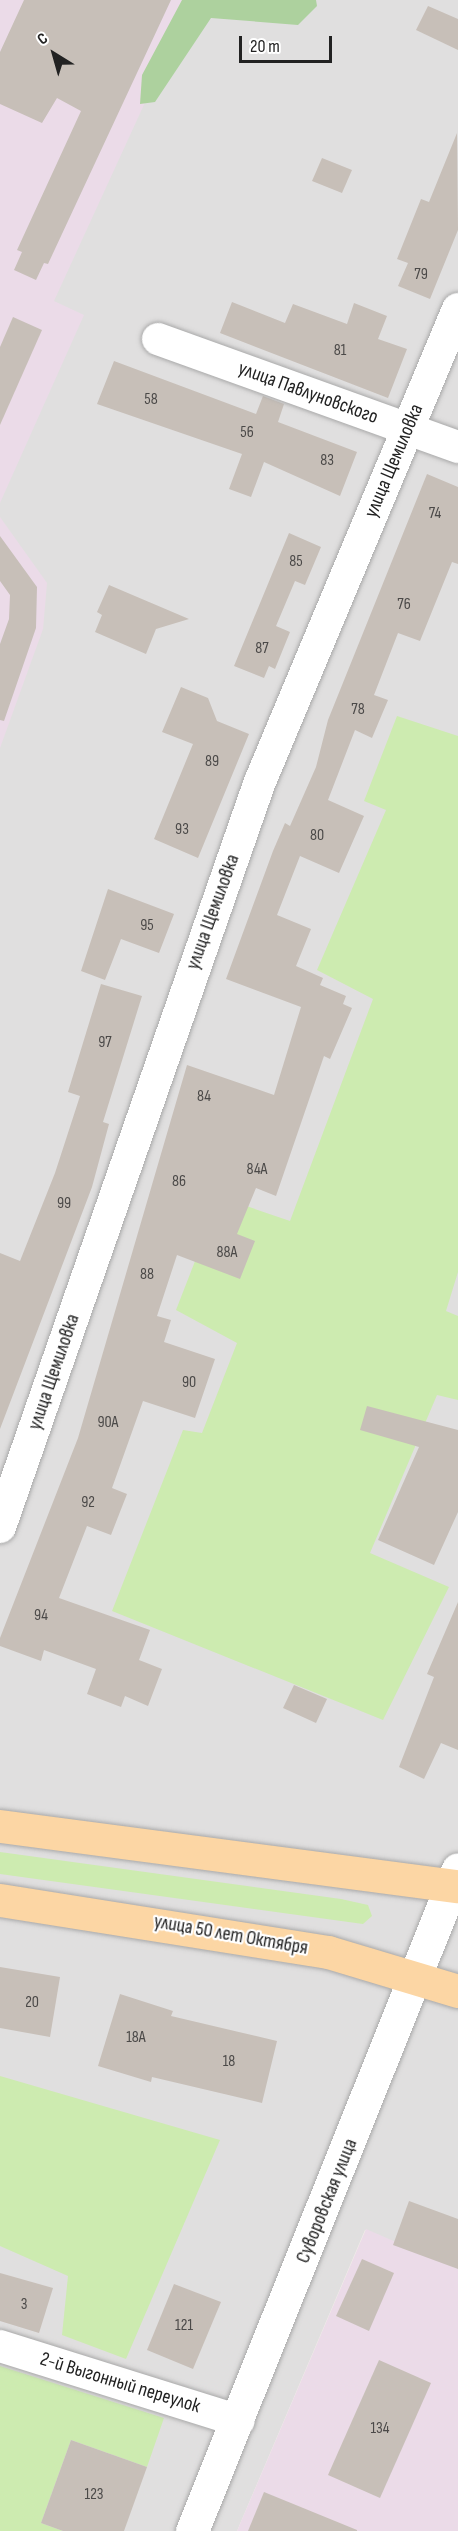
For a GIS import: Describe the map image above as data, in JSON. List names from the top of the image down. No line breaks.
{"streets":{"main road":["улица 50 лет Октября"],"street":["улица Павлуновского","улица Щемиловка","Суворовская улица","2-й Выгонный переулок"]},"crossings":[["улица Павлуновского","улица Щемиловка"],["улица 50 лет Октября","Суворовская улица"],["Суворовская улица","2-й Выгонный переулок"]],"house_numbers":["79","81","58","56","83","74","85","76","87","78","89","93","80","95","97","84","84А","86","99","88А","88","90","90А","92","94","20","18А","18","3","121","134","123"],"scale_bar":"20 m","north":"top left"}
